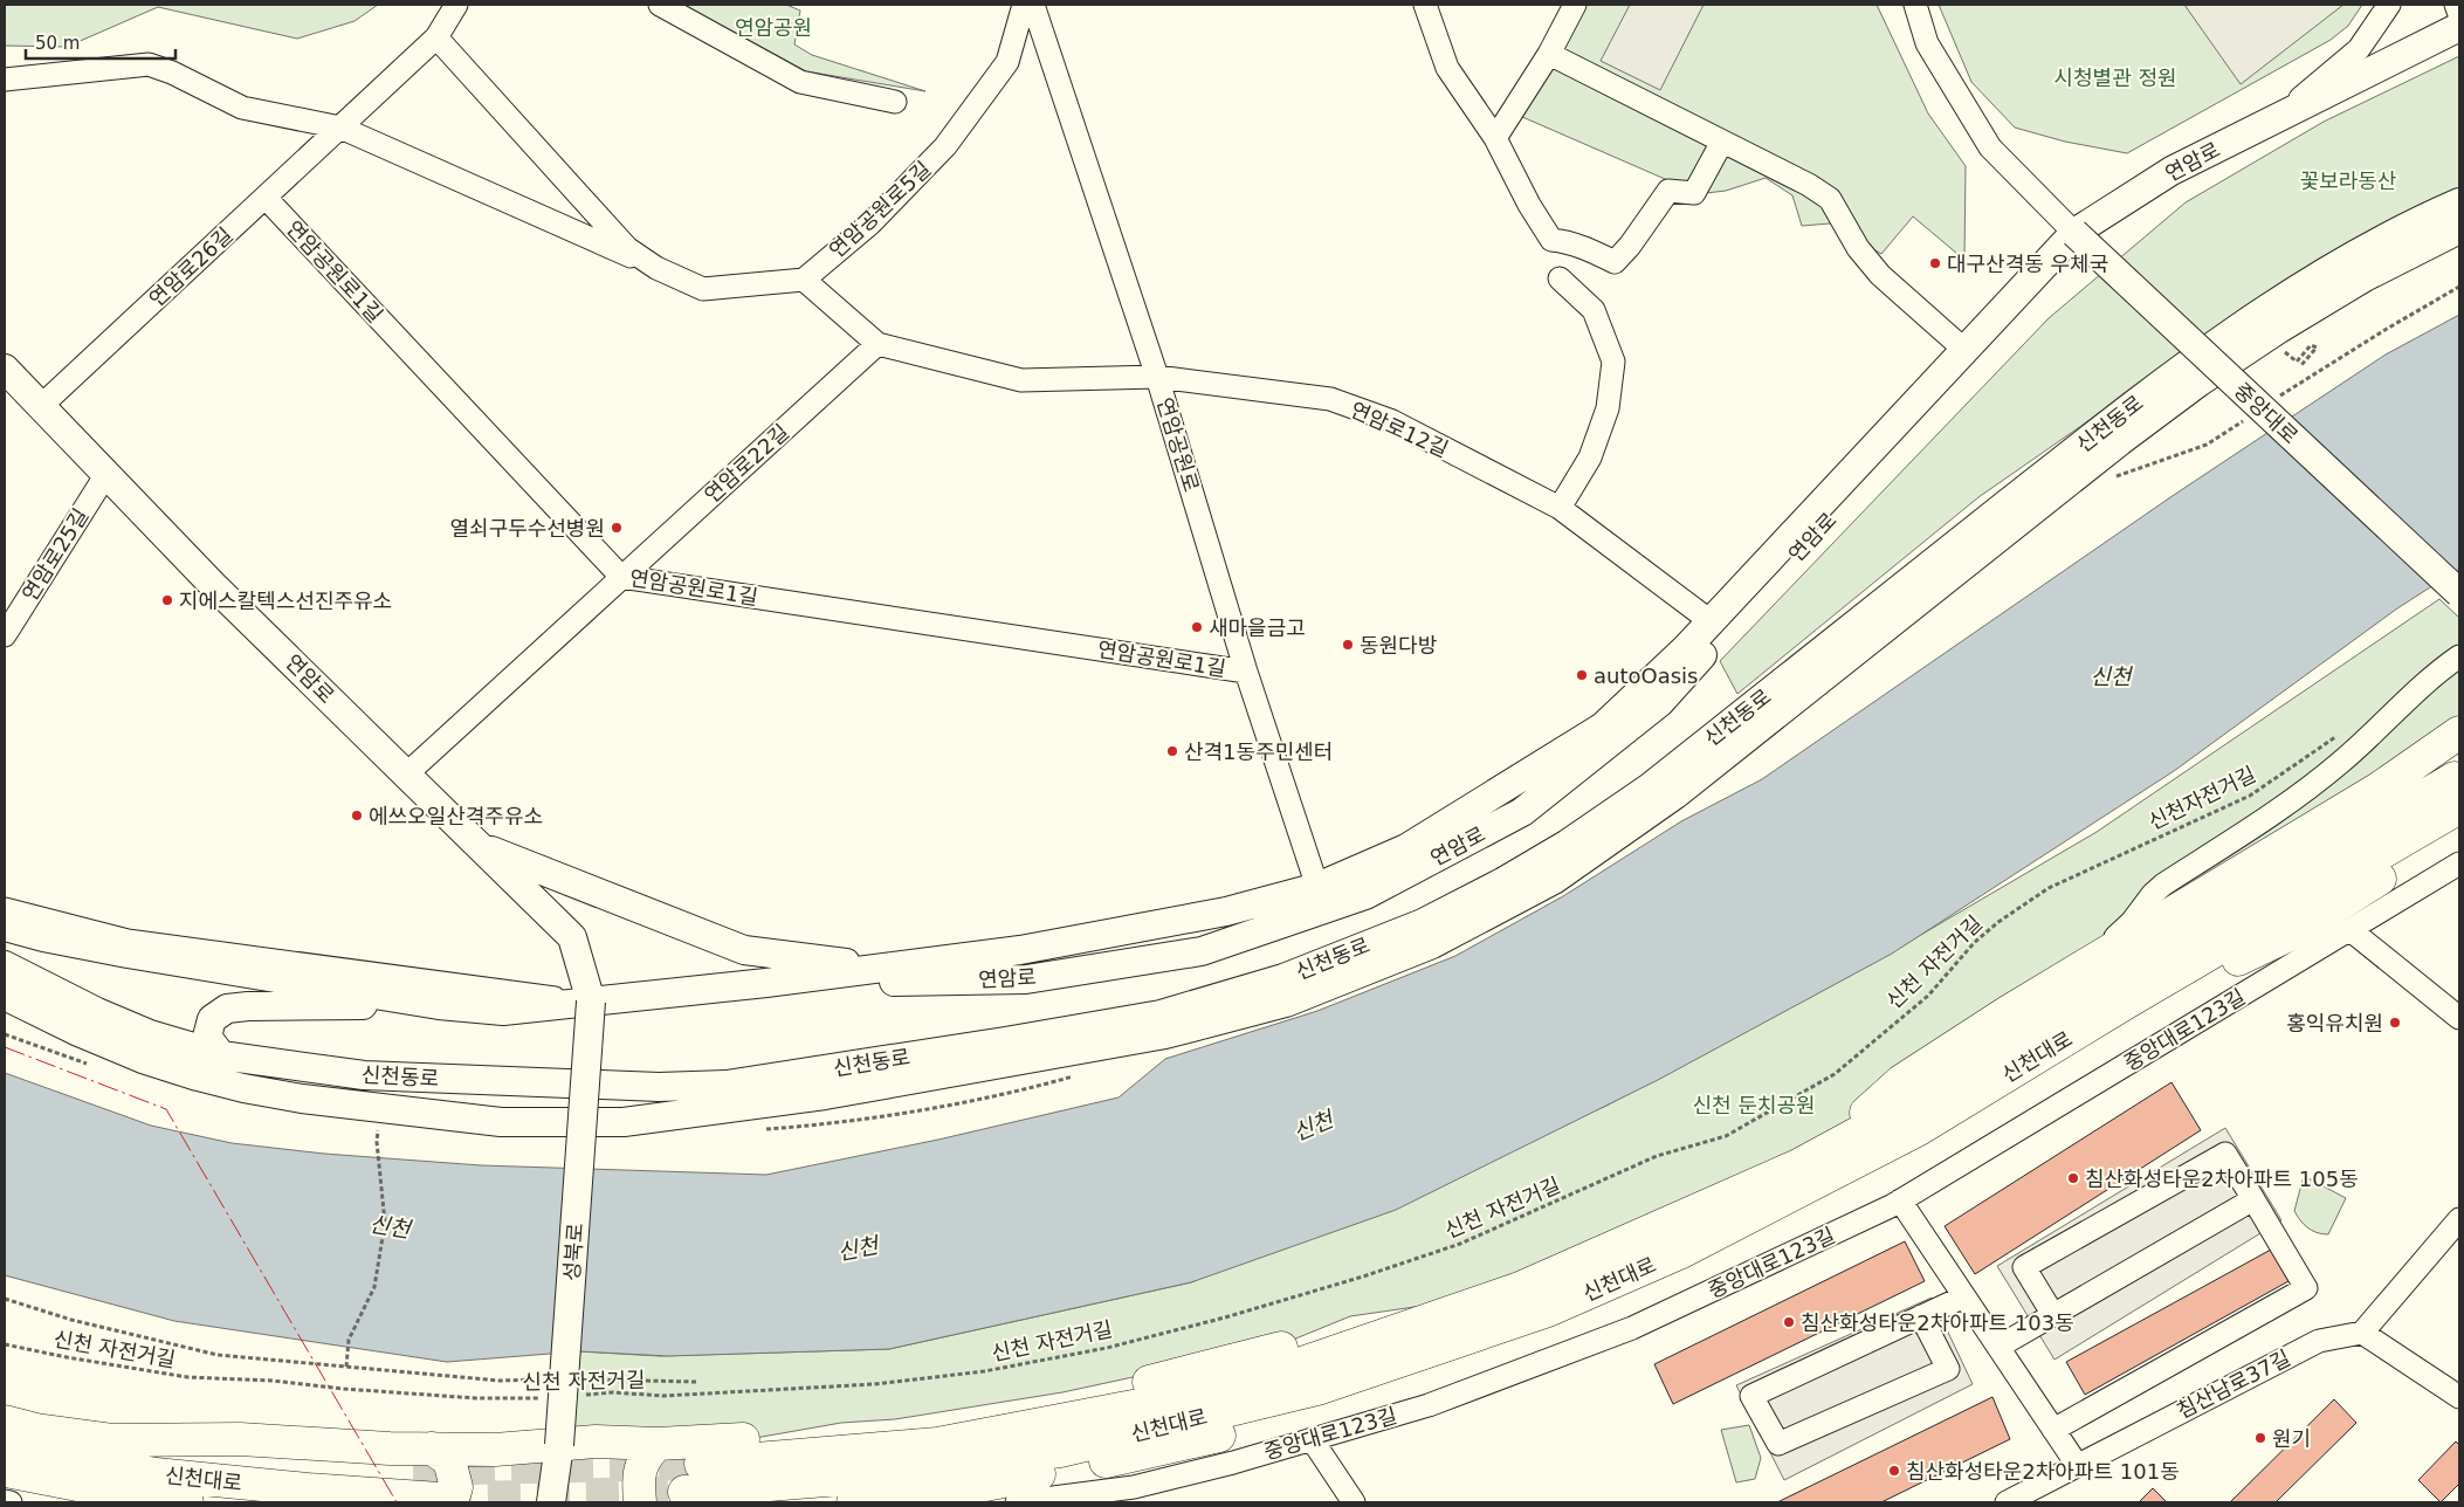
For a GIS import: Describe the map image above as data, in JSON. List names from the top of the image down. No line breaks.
{"streets":{"highway":["신천대로"],"main road":["연암로","중앙대로","신천동로","성북로"],"street":["연암공원로5길","연암로26길","연암공원로1길","연암로12길","연암공원로","연암로22길","연암로25길","중앙대로123길","침산남로37길"],"path":["신천자전거길","신천 자전거길"]},"crossings":[["연암로","연암로26길"],["연암로","중앙대로"],["연암로","연암로12길"],["연암로","연암공원로"],["연암로","연암로22길"],["연암로","연암로25길"],["연암로","성북로"],["연암로26길","연암공원로1길"],["연암공원로1길","연암공원로"],["연암공원로1길","연암로22길"],["연암로12길","연암공원로"],["신천자전거길","신천 자전거길"],["신천대로","성북로"]],"water":["신천"],"parks":["연암공원","시청별관 정원","꽃보라동산","신천 둔치공원"],"places":["대구산격동 우체국","열쇠구두수선병원","지에스칼텍스선진주유소","새마을금고","동원다방","autoOasis","산격1동주민센터","에쓰오일산격주유소","홍익유치원","침산화성타운2차아파트 105동","침산화성타운2차아파트 103동","원기","침산화성타운2차아파트 101동"],"scale_bar":"50 m"}
